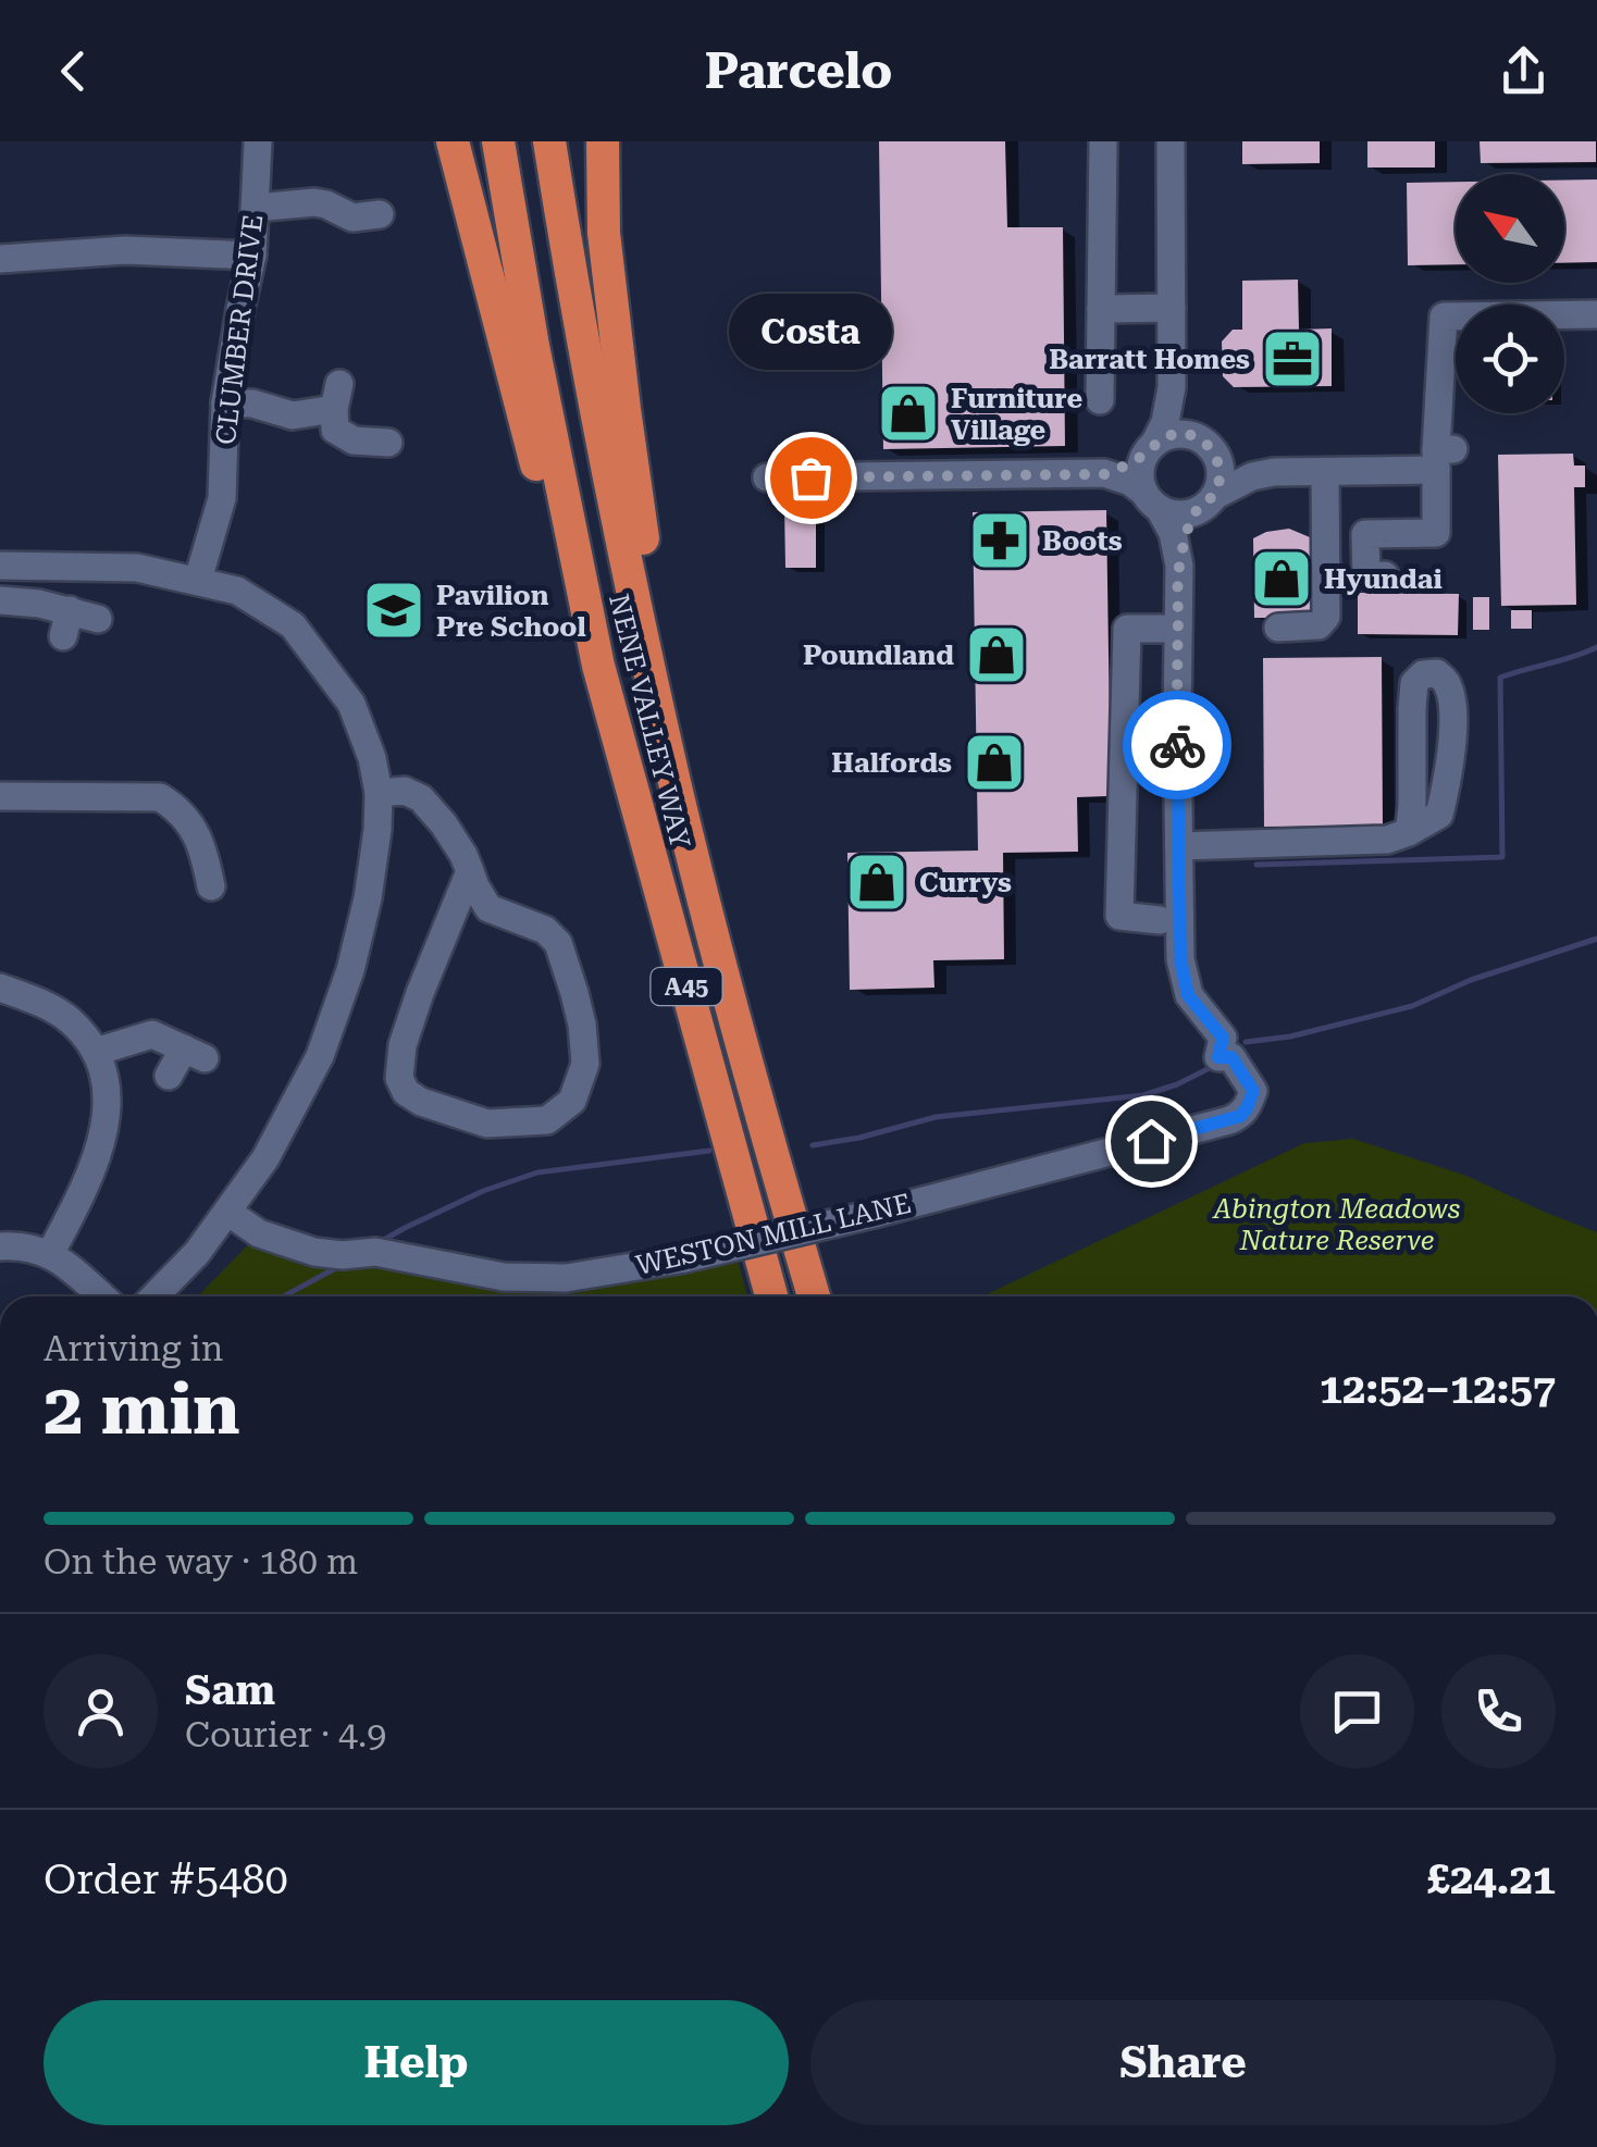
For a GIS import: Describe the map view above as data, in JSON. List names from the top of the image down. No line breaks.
{"streets":{"highway":["NENE VALLEY WAY","A45"],"street":["CLUMBER DRIVE","WESTON MILL LANE"]},"parks":["Abington Meadows Nature Reserve"],"places":{"office":["Barratt Homes"],"shop":["Furniture Village","Hyundai","Poundland","Halfords","Currys"],"other":["Costa"],"pharmacy":["Boots"],"school or university":["Pavilion Pre School"]},"north":"top left","page":{"header":"Parcelo","bubble":"Costa","heading":["2 min","Arriving in","12:52–12:57"],"panel":["Sam","Courier · 4.9","Order #5480","£24.21"],"bar":"On the way · 180 m","buttons":["Help","Share"]}}
